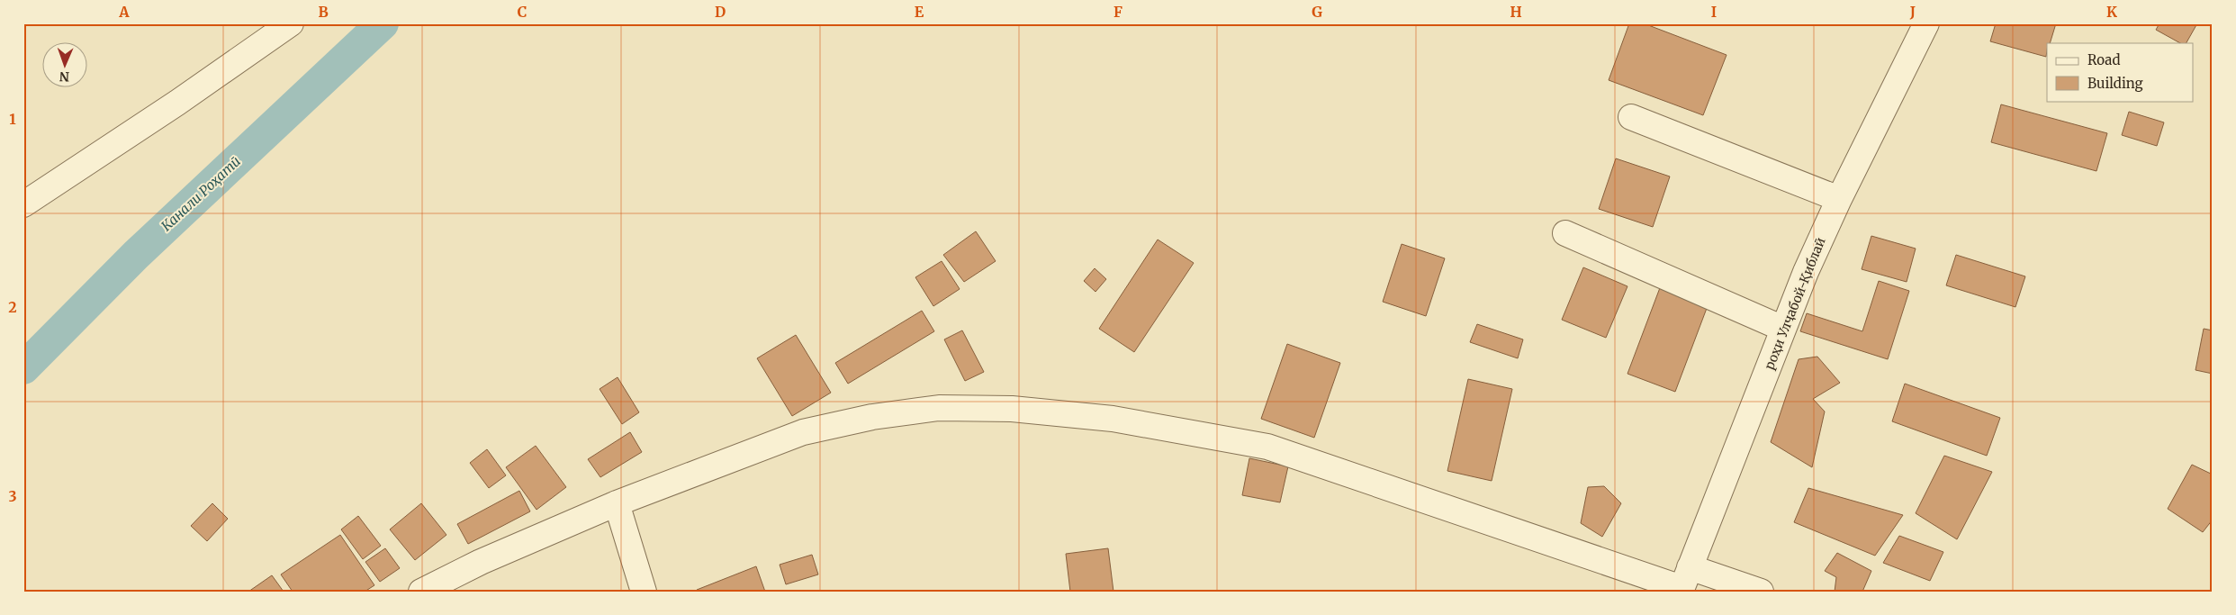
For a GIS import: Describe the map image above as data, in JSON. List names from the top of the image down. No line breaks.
{"streets":{"street":["роҳи Улҷабой-Қиблаӣ"]},"water":["Канали Роҳатӣ"],"legend":["Road","Building"],"north":"bottom","grid":{"columns":["A","B","C","D","E","F","G","H","I","J","K"],"rows":["1","2","3"]}}
